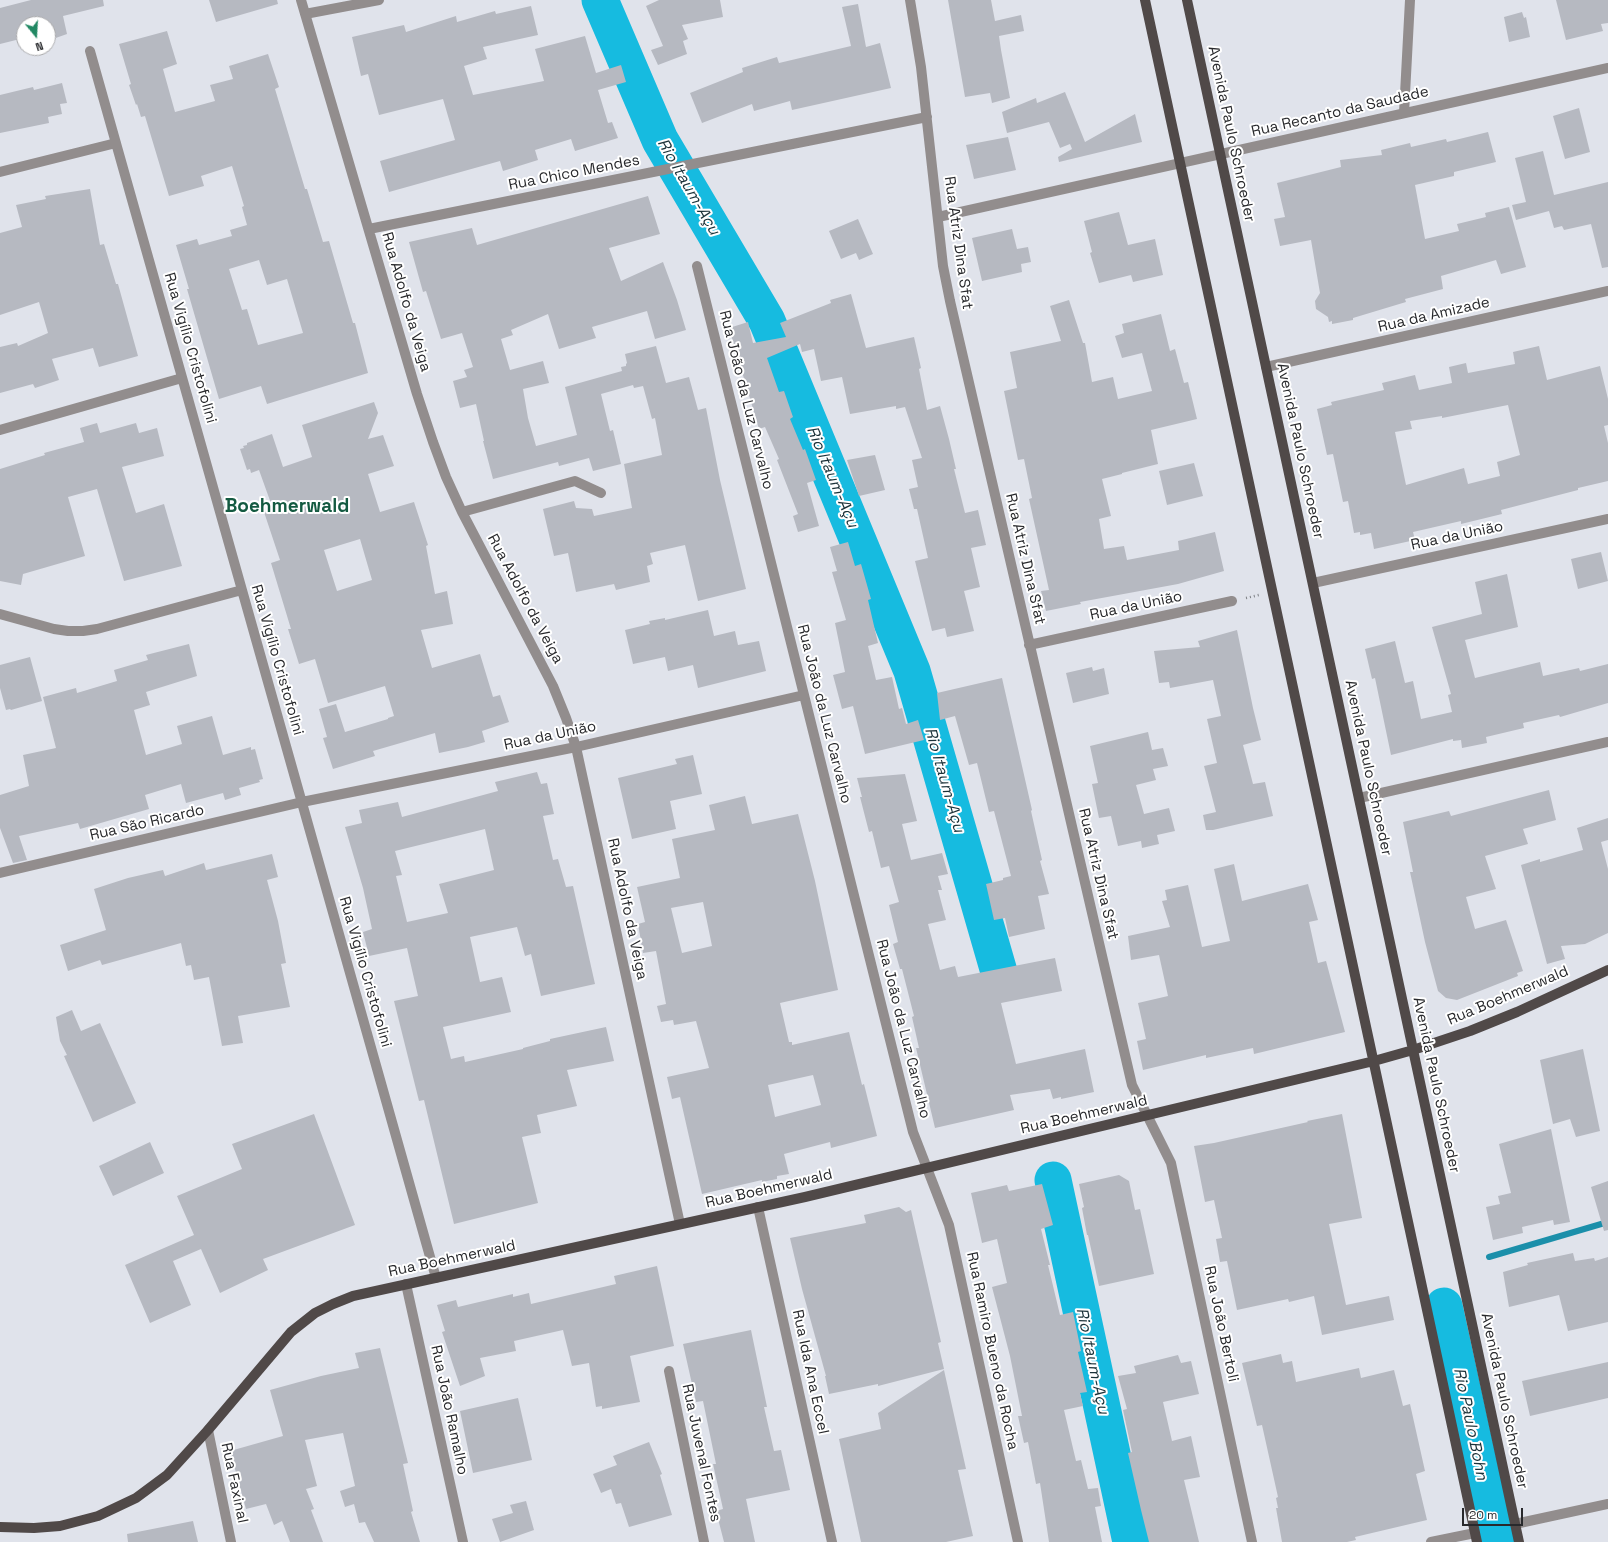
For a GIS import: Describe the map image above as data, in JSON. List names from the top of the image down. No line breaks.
{"streets":{"main road":["Avenida Paulo Schroeder","Rua Boehmerwald"],"street":["Rua Recanto da Saudade","Rua Chico Mendes","Rua Atriz Dina Sfat","Rua Adolfo da Veiga","Rua da Amizade","Rua Vigílio Cristofolini","Rua João da Luz Carvalho","Rua da União","Rua São Ricardo","Rua João Bertoli","Rua Ramiro Bueno da Rocha","Rua Ida Ana Eccel","Rua João Ramalho","Rua Juvenal Fontes","Rua Faxinal"]},"crossings":[["Rua Recanto da Saudade","Avenida Paulo Schroeder"],["Rua Recanto da Saudade","Rua Atriz Dina Sfat"],["Avenida Paulo Schroeder","Rua da Amizade"],["Avenida Paulo Schroeder","Rua da União"],["Avenida Paulo Schroeder","Rua Boehmerwald"],["Rua Chico Mendes","Rua Atriz Dina Sfat"],["Rua Chico Mendes","Rua Adolfo da Veiga"],["Rua Atriz Dina Sfat","Rua da União"],["Rua Atriz Dina Sfat","Rua Boehmerwald"],["Rua Atriz Dina Sfat","Rua João Bertoli"],["Rua Adolfo da Veiga","Rua da União"],["Rua Adolfo da Veiga","Rua Boehmerwald"],["Rua Vigílio Cristofolini","Rua da União"],["Rua Vigílio Cristofolini","Rua São Ricardo"],["Rua Vigílio Cristofolini","Rua Boehmerwald"],["Rua João da Luz Carvalho","Rua da União"],["Rua João da Luz Carvalho","Rua Boehmerwald"],["Rua João da Luz Carvalho","Rua Ramiro Bueno da Rocha"],["Rua da União","Rua São Ricardo"],["Rua Boehmerwald","Rua João Bertoli"],["Rua Boehmerwald","Rua Ramiro Bueno da Rocha"],["Rua Boehmerwald","Rua Ida Ana Eccel"],["Rua Boehmerwald","Rua João Ramalho"],["Rua Boehmerwald","Rua Faxinal"]],"districts":["Boehmerwald"],"water":["Rio Itaum-Açu","Rio Paulo Bohn"],"scale_bar":"20 m","north":"bottom"}
